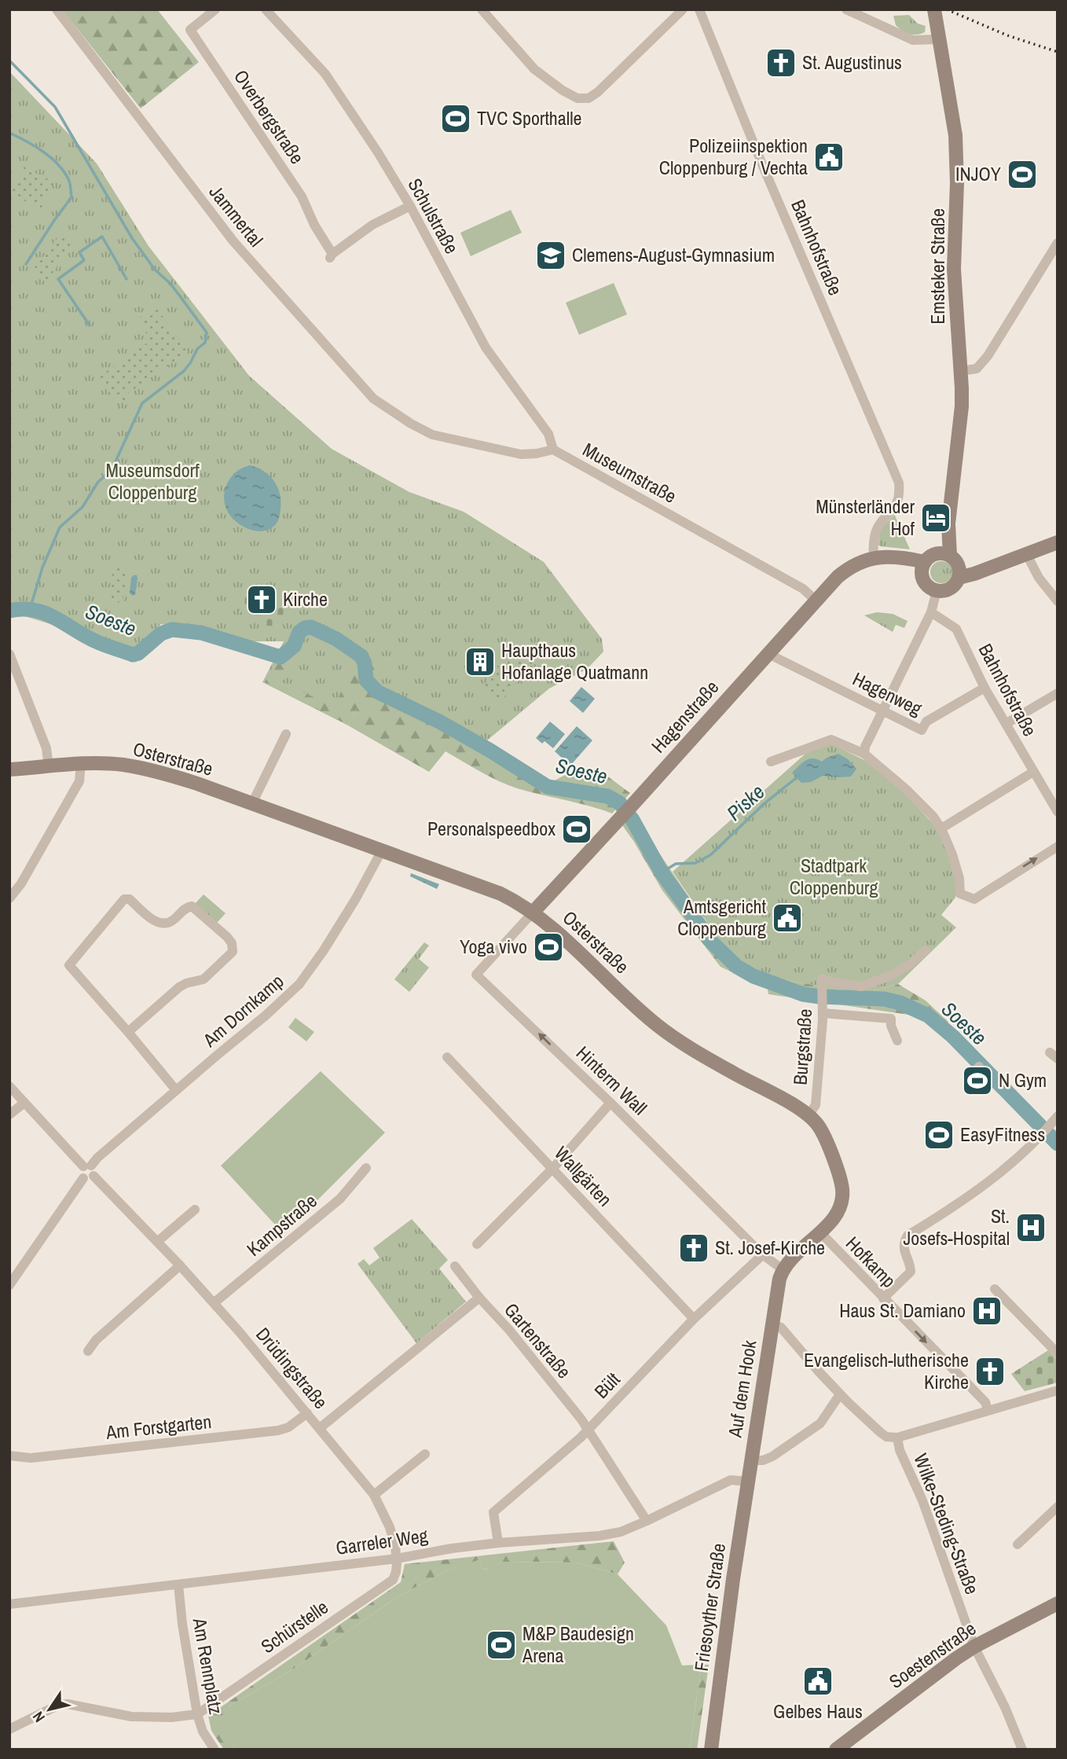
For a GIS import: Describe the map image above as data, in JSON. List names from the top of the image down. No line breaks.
{"streets":{"street":["Overbergstraße","Jammertal","Schulstraße","Bahnhofstraße","Emsteker Straße","Museumstraße","Hagenweg","Hagenstraße","Osterstraße","Am Dornkamp","Burgstraße","Hinterm Wall","Wallgärten","Kampstraße","Hofkamp","Gartenstraße","Drüdingstraße","Bült","Auf dem Hook","Am Forstgarten","Wilke-Steding-Straße","Garreler Weg","Friesoyther Straße","Schürstelle","Soestenstraße","Am Rennplatz"]},"crossings":[["Overbergstraße","Schulstraße"],["Jammertal","Museumstraße"],["Schulstraße","Museumstraße"],["Bahnhofstraße","Hagenweg"],["Bahnhofstraße","Hagenstraße"],["Emsteker Straße","Hagenstraße"],["Museumstraße","Hagenstraße"],["Hagenweg","Hagenstraße"],["Hagenstraße","Osterstraße"],["Hagenstraße","Hinterm Wall"],["Osterstraße","Am Dornkamp"],["Osterstraße","Burgstraße"],["Osterstraße","Hinterm Wall"],["Osterstraße","Hofkamp"],["Am Dornkamp","Drüdingstraße"],["Hinterm Wall","Bült"],["Hinterm Wall","Auf dem Hook"],["Wallgärten","Bült"],["Kampstraße","Drüdingstraße"],["Gartenstraße","Bült"],["Gartenstraße","Garreler Weg"],["Drüdingstraße","Am Forstgarten"],["Drüdingstraße","Garreler Weg"],["Drüdingstraße","Schürstelle"],["Bült","Garreler Weg"],["Auf dem Hook","Wilke-Steding-Straße"],["Auf dem Hook","Garreler Weg"],["Auf dem Hook","Friesoyther Straße"],["Wilke-Steding-Straße","Soestenstraße"],["Garreler Weg","Friesoyther Straße"],["Garreler Weg","Schürstelle"],["Garreler Weg","Am Rennplatz"],["Schürstelle","Am Rennplatz"]],"water":["Soeste","Piske"],"parks":["Museumsdorf Cloppenburg","Stadtpark Cloppenburg"],"places":{"church":["St. Augustinus","Kirche","St. Josef-Kirche","Evangelisch-lutherische Kirche"],"sports":["TVC Sporthalle","INJOY","Personalspeedbox","Yoga vivo","N Gym","EasyFitness","M&P Baudesign Arena"],"public building":["Polizeiinspektion Cloppenburg / Vechta","Amtsgericht Cloppenburg","Gelbes Haus"],"school or university":["Clemens-August-Gymnasium"],"hotel":["Münsterländer Hof"],"building":["Haupthaus Hofanlage Quatmann"],"hospital":["St. Josefs-Hospital","Haus St. Damiano"]},"north":"bottom left"}
